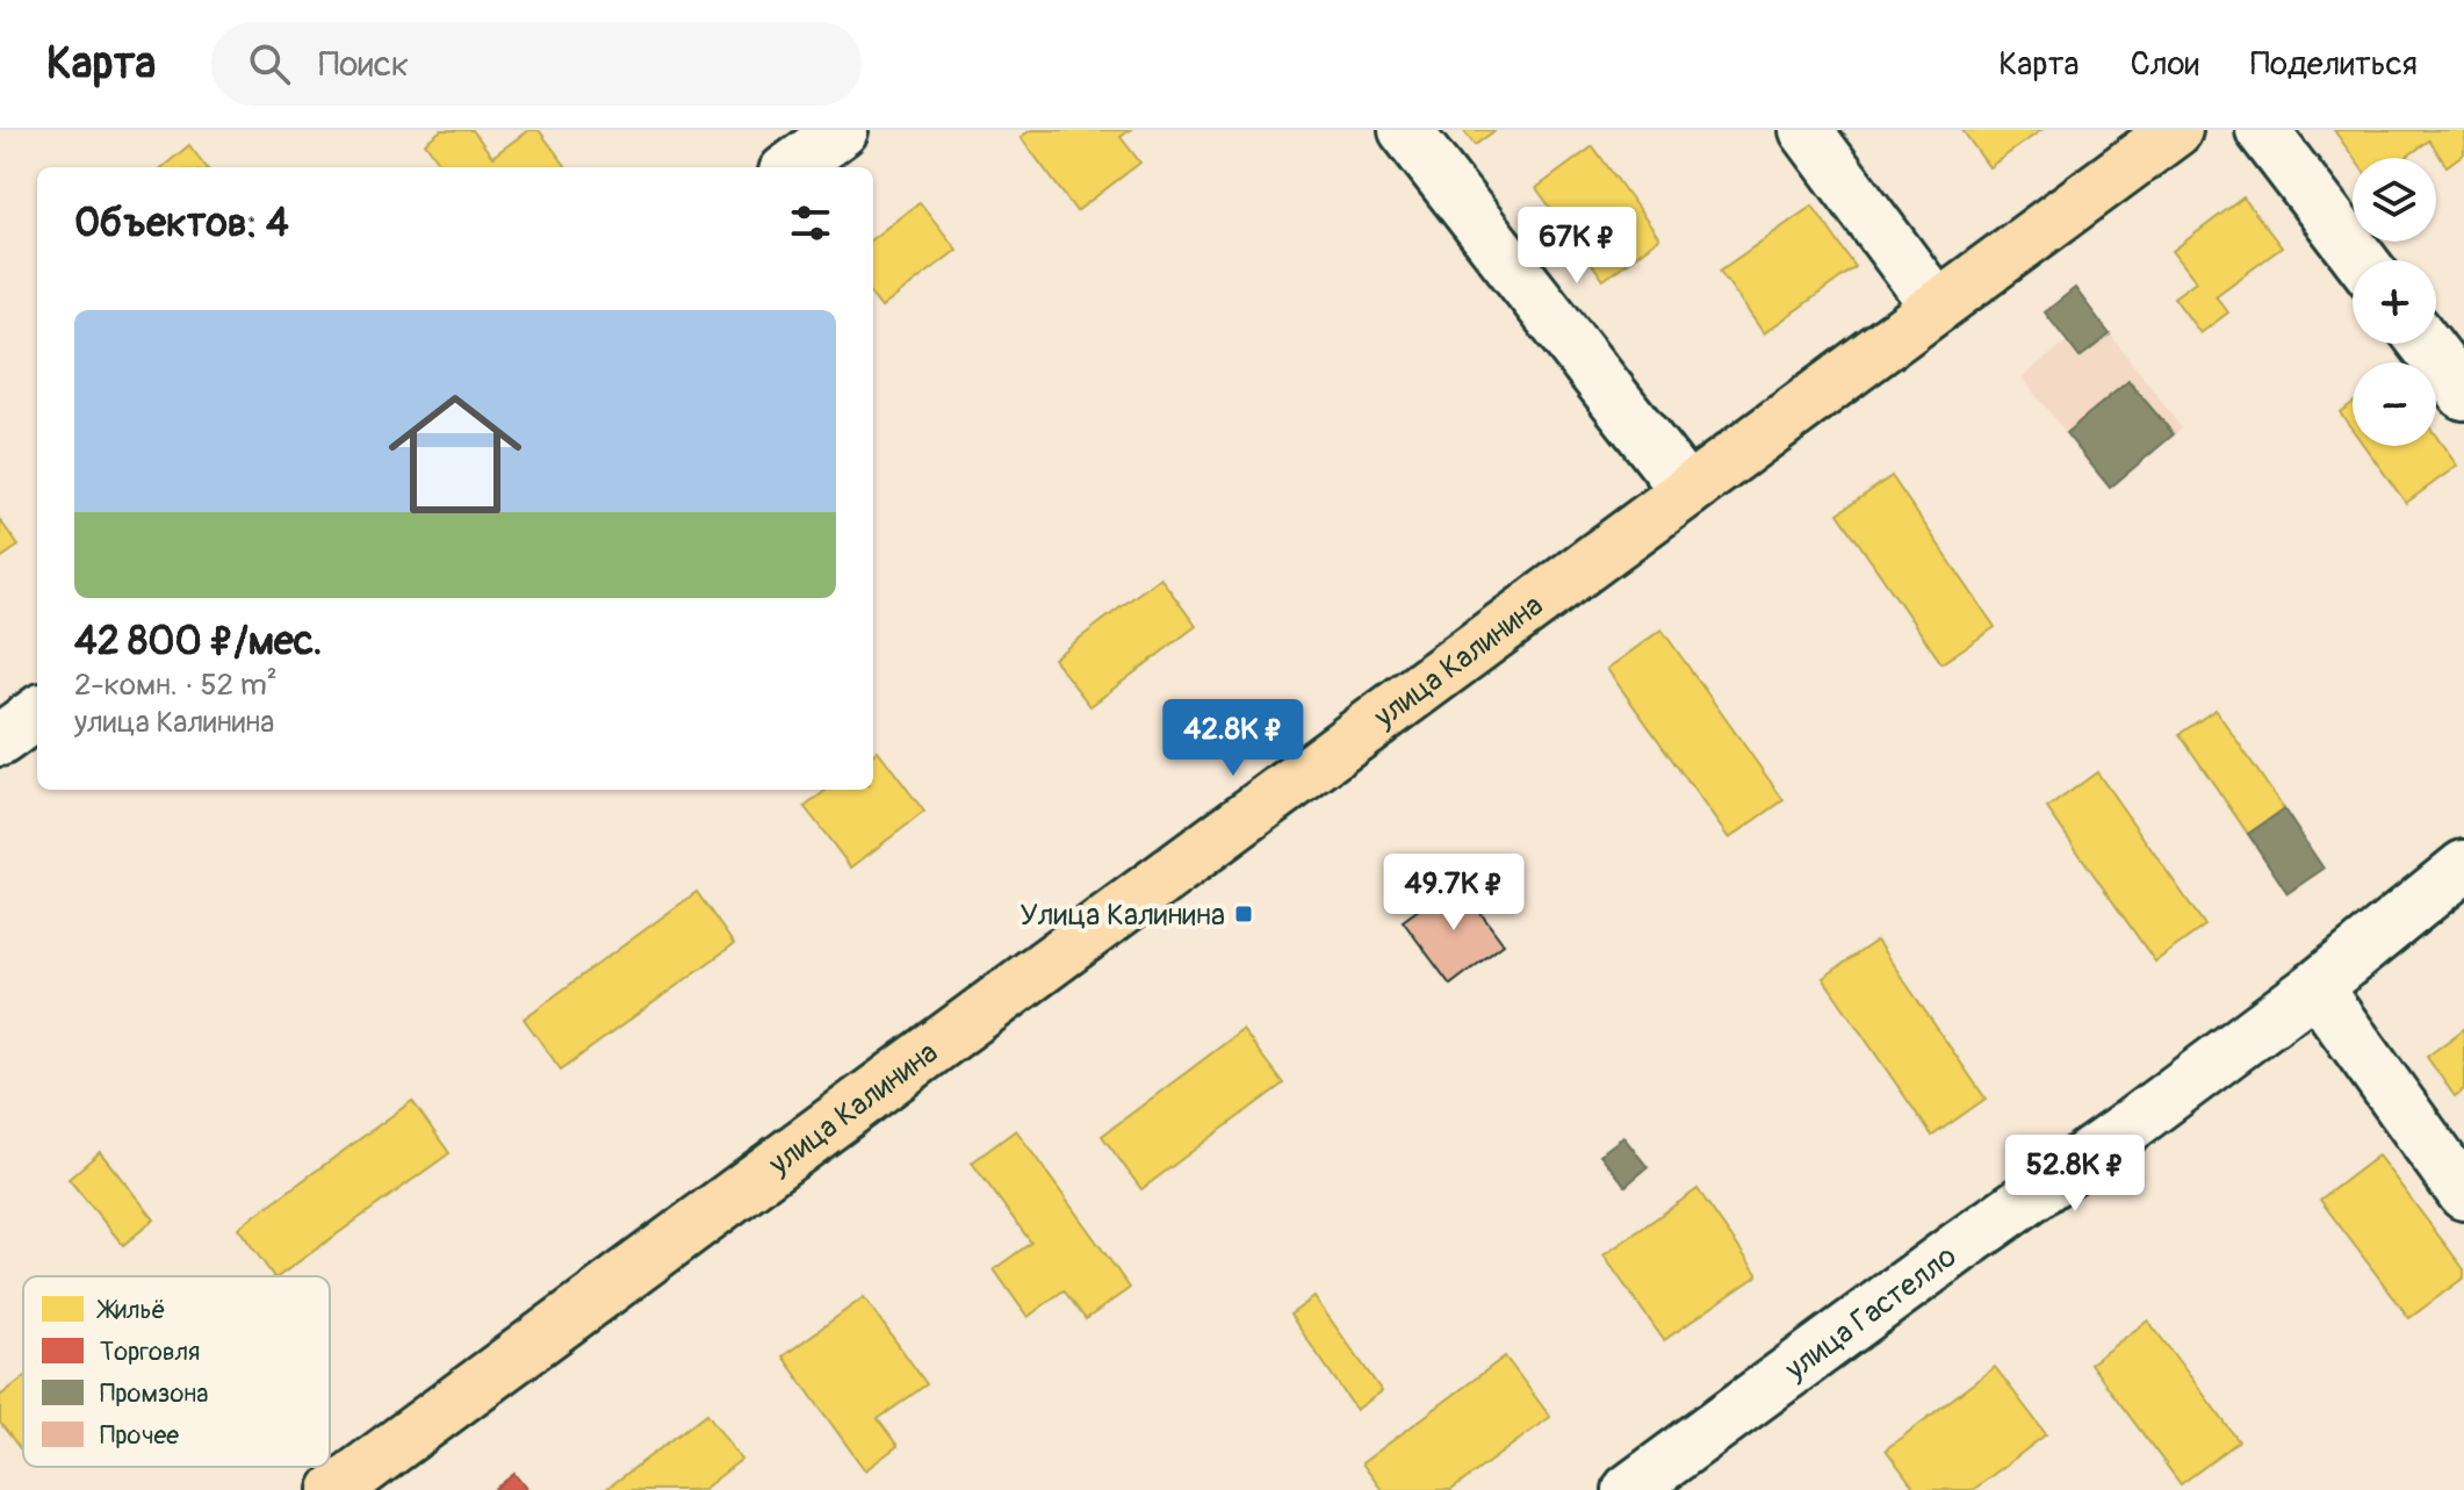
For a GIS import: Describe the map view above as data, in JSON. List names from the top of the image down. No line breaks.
{"streets":{"main road":["улица Калинина"],"street":["улица Гастелло"]},"places":{"transit":["Улица Калинина"]},"legend":["Жильё","Торговля","Промзона","Прочее"],"page":{"header":"Карта","search":"Поиск","nav":["Карта","Слои","Поделиться"],"map_buttons":["+","−"],"heading":"Объектов: 4","price":["67K ₽","42.8K ₽","49.7K ₽","52.8K ₽"],"list":[{"name":"42 800 ₽/мес.","note":"2-комн. · 52 m² · улица Калинина"}]}}
